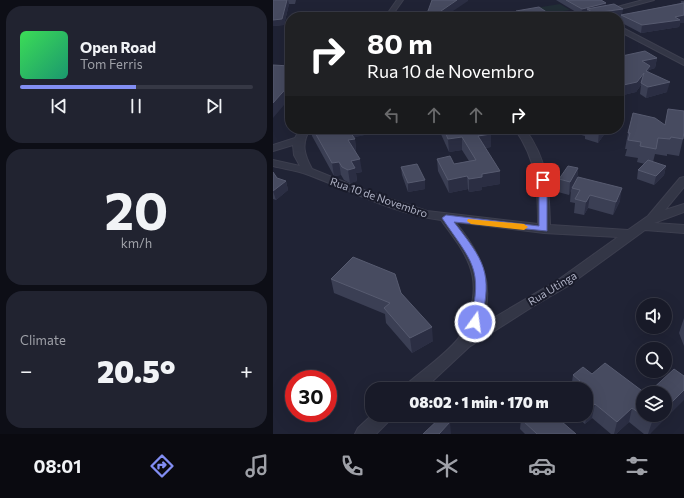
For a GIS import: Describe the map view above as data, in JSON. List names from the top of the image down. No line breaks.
{"streets":{"street":["Rua 10 de Novembro","Rua Utinga"]},"crossings":[["Rua 10 de Novembro","Rua Utinga"]],"page":{"turn":["80 m","Rua 10 de Novembro"],"song":["Open Road","Tom Ferris"],"tile":[["20","km/h"],"Climate"],"heat":["−","20.5°","+"],"limit":"30","trip":"08:02 · 1 min · 170 m","tabs":"08:01"}}
